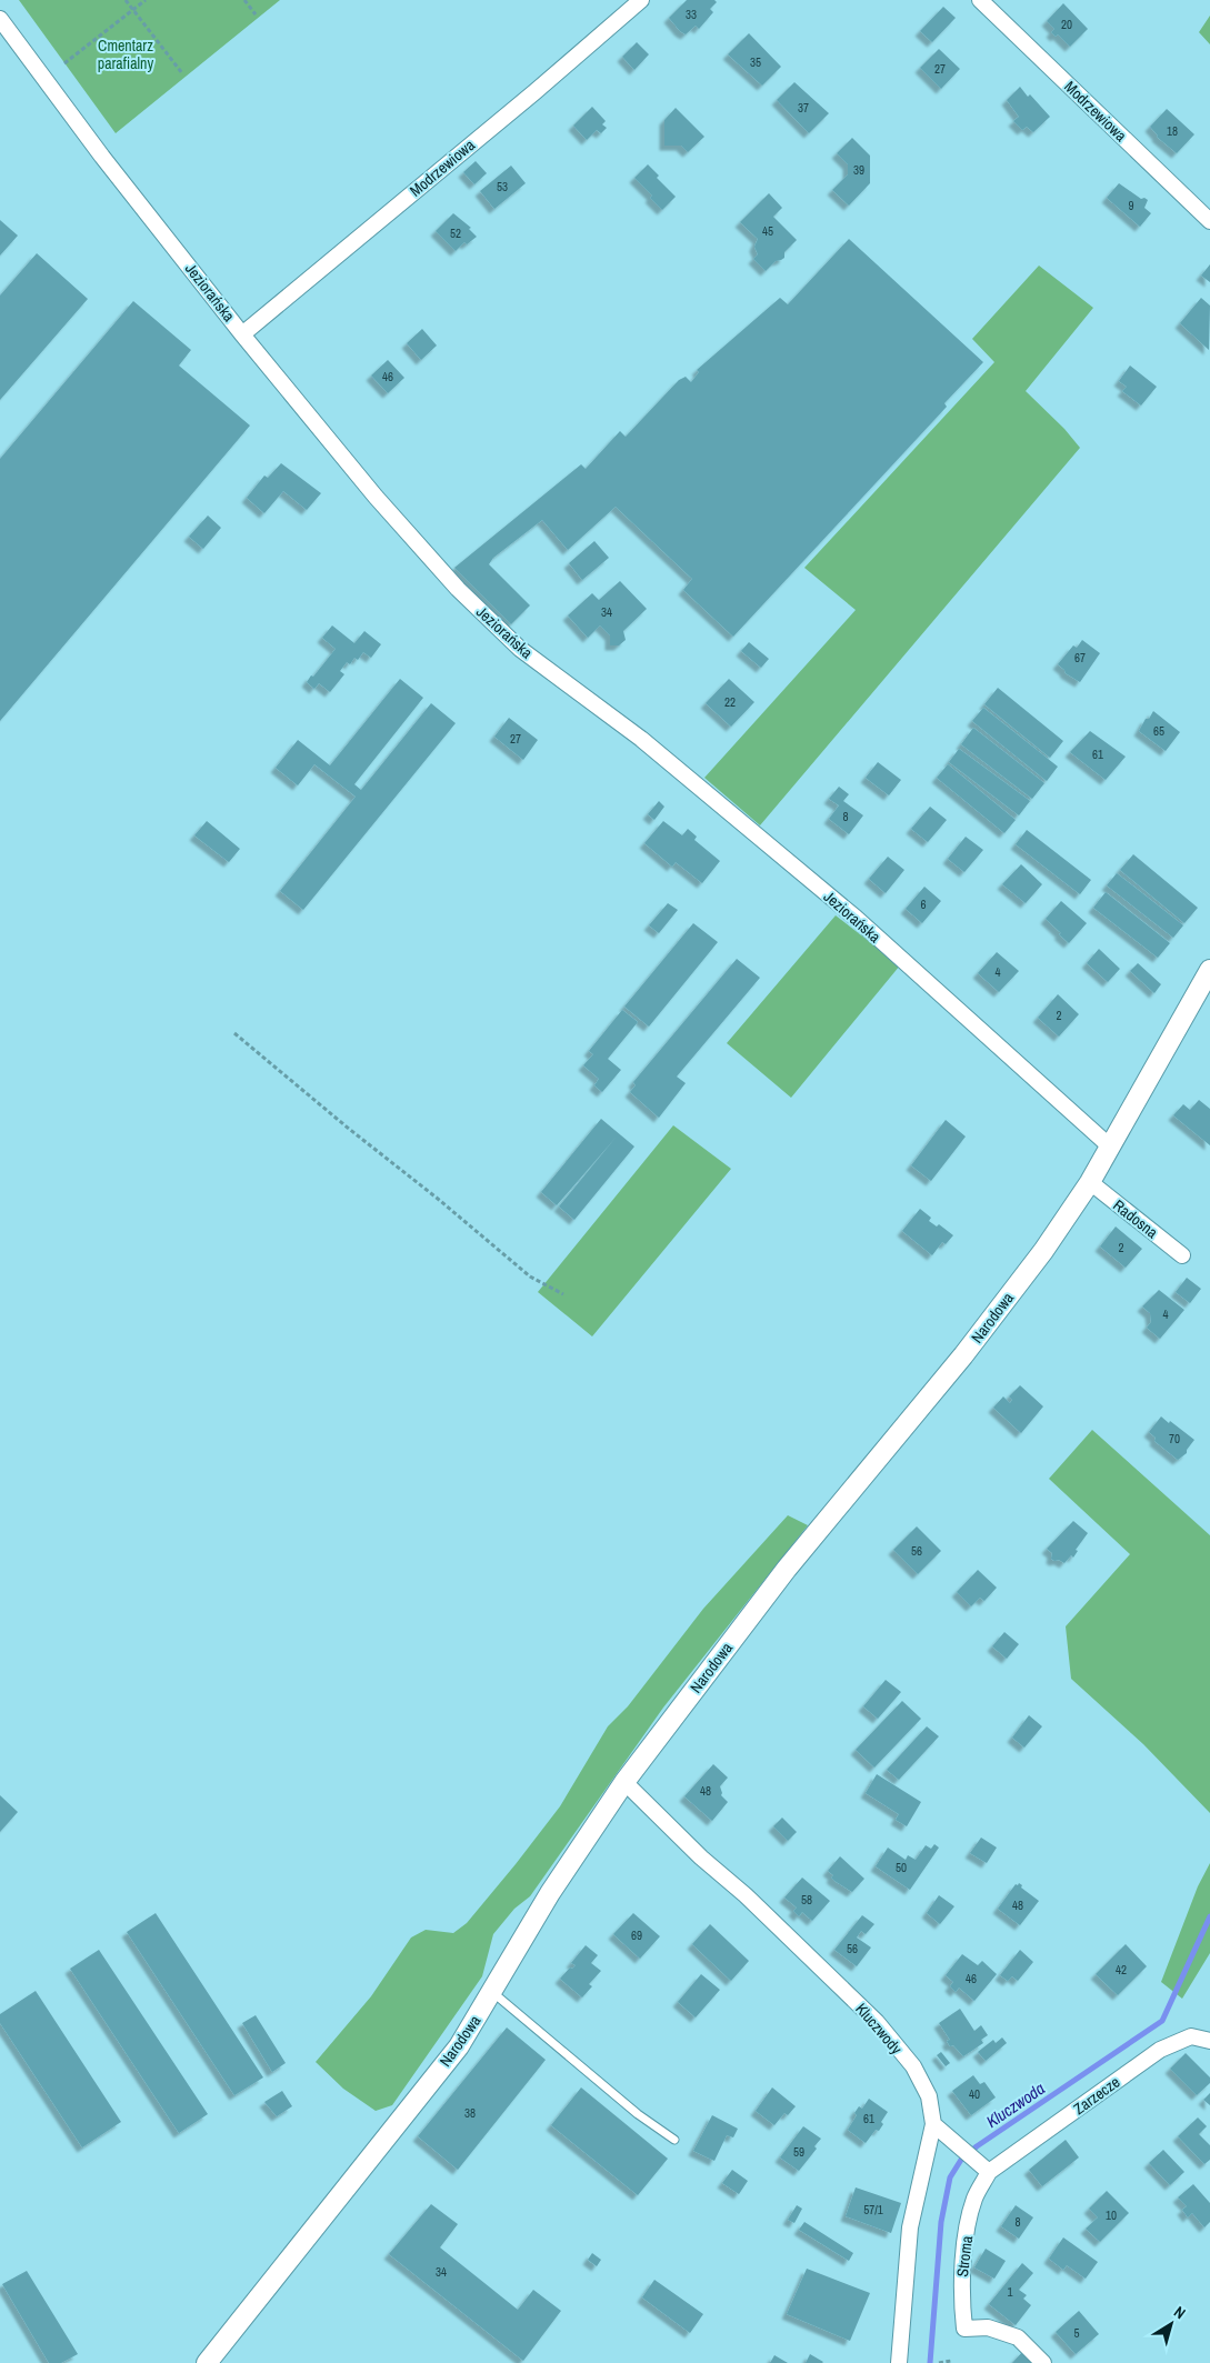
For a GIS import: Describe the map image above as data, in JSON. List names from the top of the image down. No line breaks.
{"streets":{"street":["Modrzewiowa","Jeziorańska","Radosna","Narodowa","Kluczwody","Zarzecze","Stroma"]},"crossings":[["Modrzewiowa","Jeziorańska"],["Jeziorańska","Narodowa"],["Radosna","Narodowa"],["Narodowa","Kluczwody"],["Zarzecze","Stroma"]],"water":["Kluczwoda"],"parks":["Cmentarz parafialny"],"house_numbers":["33","20","35","27","37","18","39","53","9","45","52","46","34","67","22","65","27","61","8","6","4","2","2","4","70","56","48","50","58","48","69","56","42","46","40","38","61","59","57/1","10","8","34","1","5"],"north":"top right"}
